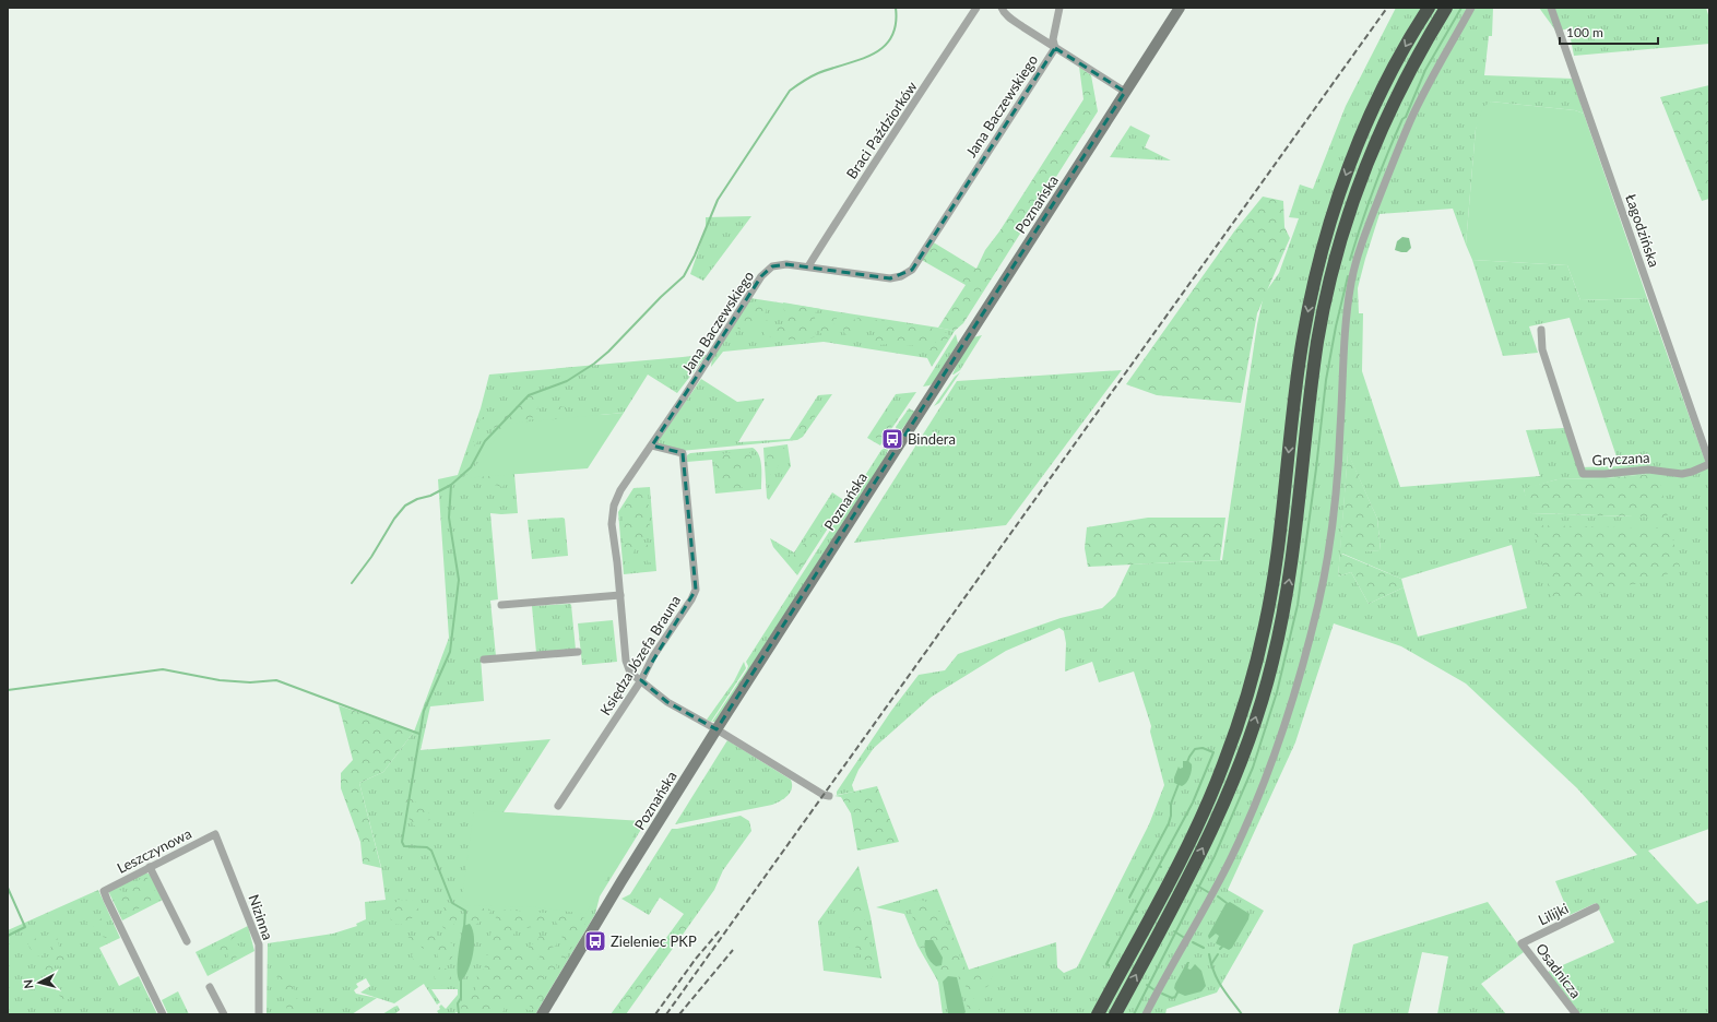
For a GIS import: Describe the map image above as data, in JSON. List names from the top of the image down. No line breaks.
{"streets":{"main road":["Poznańska"],"street":["Jana Baczewskiego","Braci Paździorków","Łagodzińska","Gryczana","Księdza Józefa Brauna","Leszczynowa","Lilijki","Nizinna","Osadnicza"]},"crossings":[["Jana Baczewskiego","Braci Paździorków"],["Jana Baczewskiego","Poznańska"],["Jana Baczewskiego","Księdza Józefa Brauna"],["Łagodzińska","Gryczana"],["Leszczynowa","Nizinna"],["Lilijki","Osadnicza"]],"places":{"bus stop":["Bindera","Zieleniec PKP"]},"scale_bar":"100 m","north":"left"}
